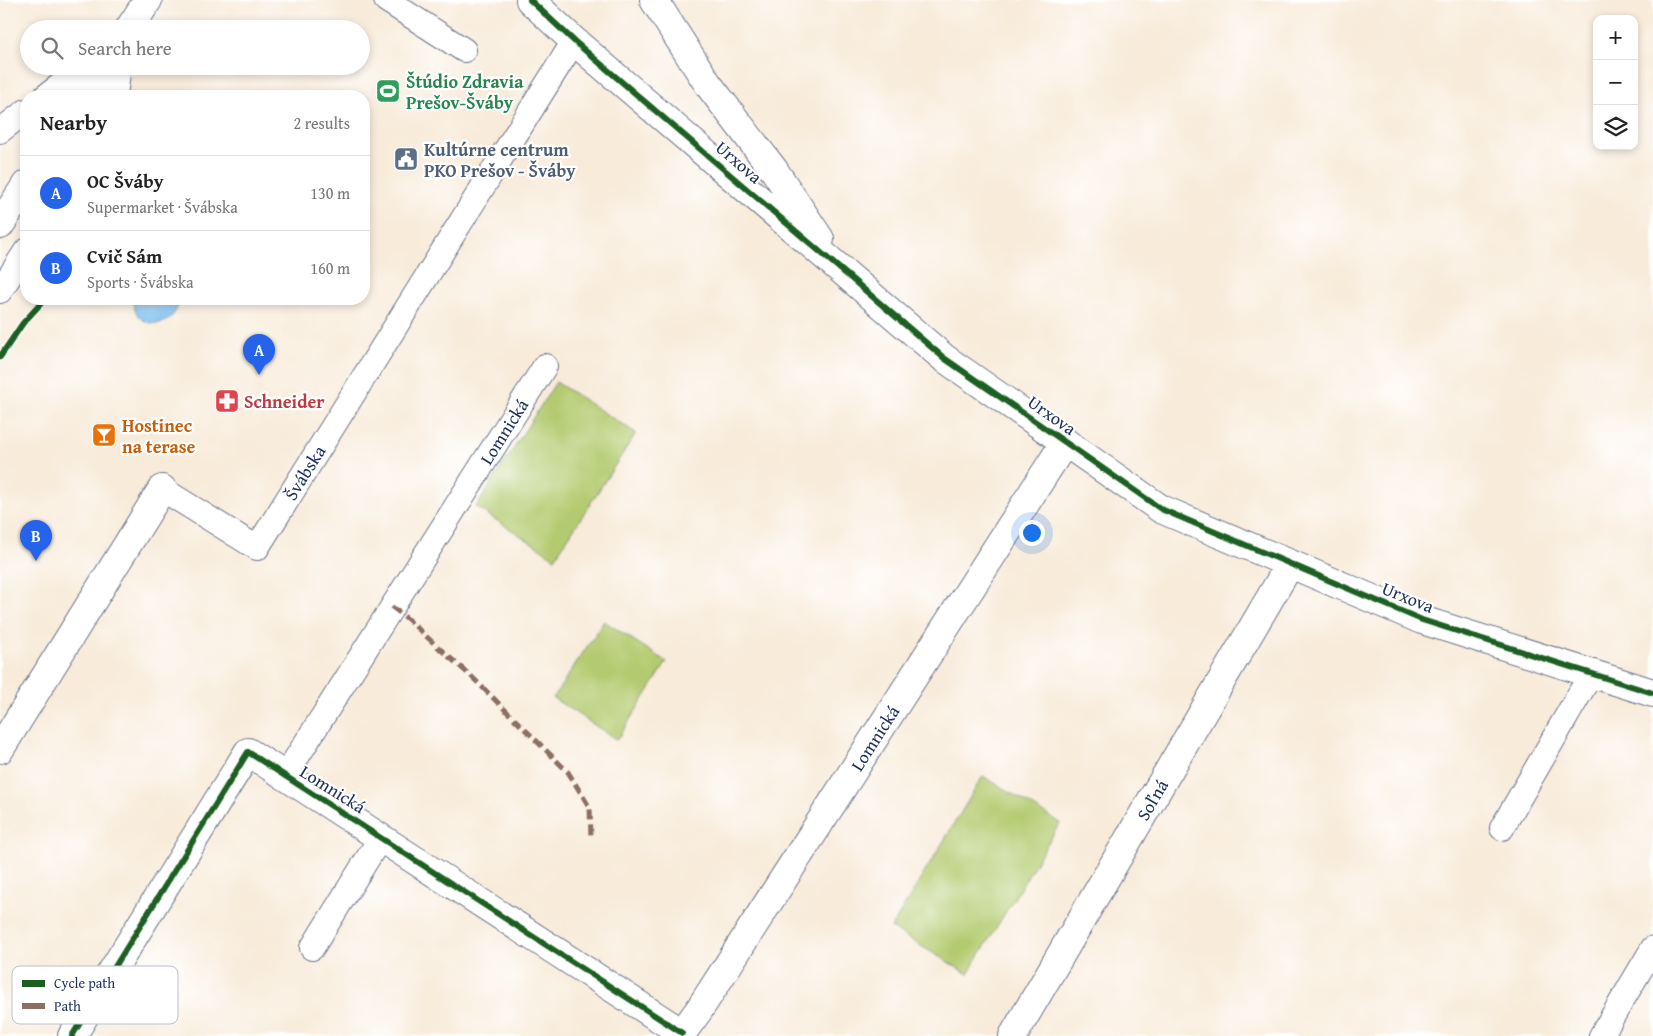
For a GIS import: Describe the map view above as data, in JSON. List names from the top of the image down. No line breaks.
{"streets":{"street":["Urxova","Lomnická","Švábska","Soľná"]},"crossings":[["Urxova","Lomnická"],["Urxova","Švábska"],["Urxova","Soľná"]],"places":{"sports":["Štúdio Zdravia Prešov-Šváby"],"public building":["Kultúrne centrum PKO Prešov - Šváby"],"pharmacy":["Schneider"],"bar":["Hostinec na terase"]},"legend":["Cycle path","Path"],"page":{"map_buttons":["+","−"],"search":"Search here","heading":["Nearby","2 results"],"list":[{"mark":"A","name":"OC Šváby","note":"Supermarket · Švábska","value":"130 m"},{"mark":"B","name":"Cvič Sám","note":"Sports · Švábska","value":"160 m"}],"pins":["A","B"]}}
